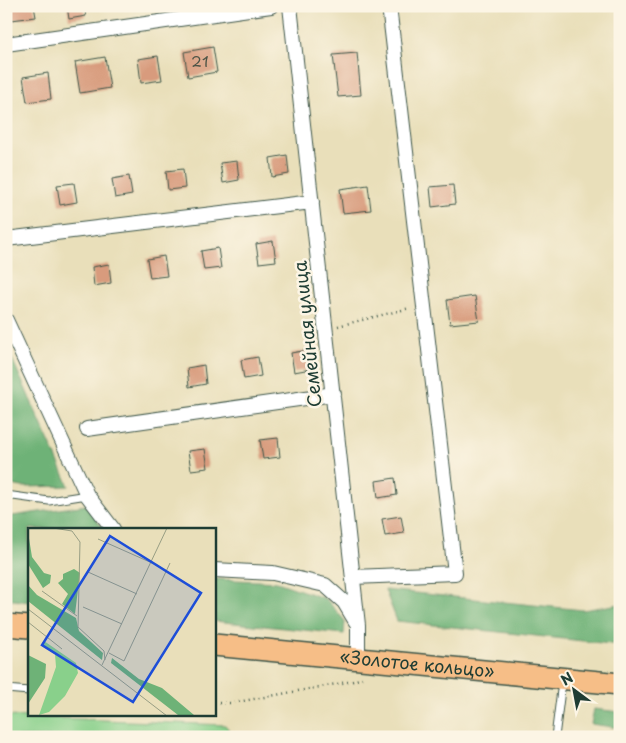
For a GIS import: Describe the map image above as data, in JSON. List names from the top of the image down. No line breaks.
{"streets":{"main road":["«Золотое кольцо»"],"street":["Семейная улица"]},"crossings":[["Семейная улица","«Золотое кольцо»"]],"house_numbers":["21"],"north":"top left"}
